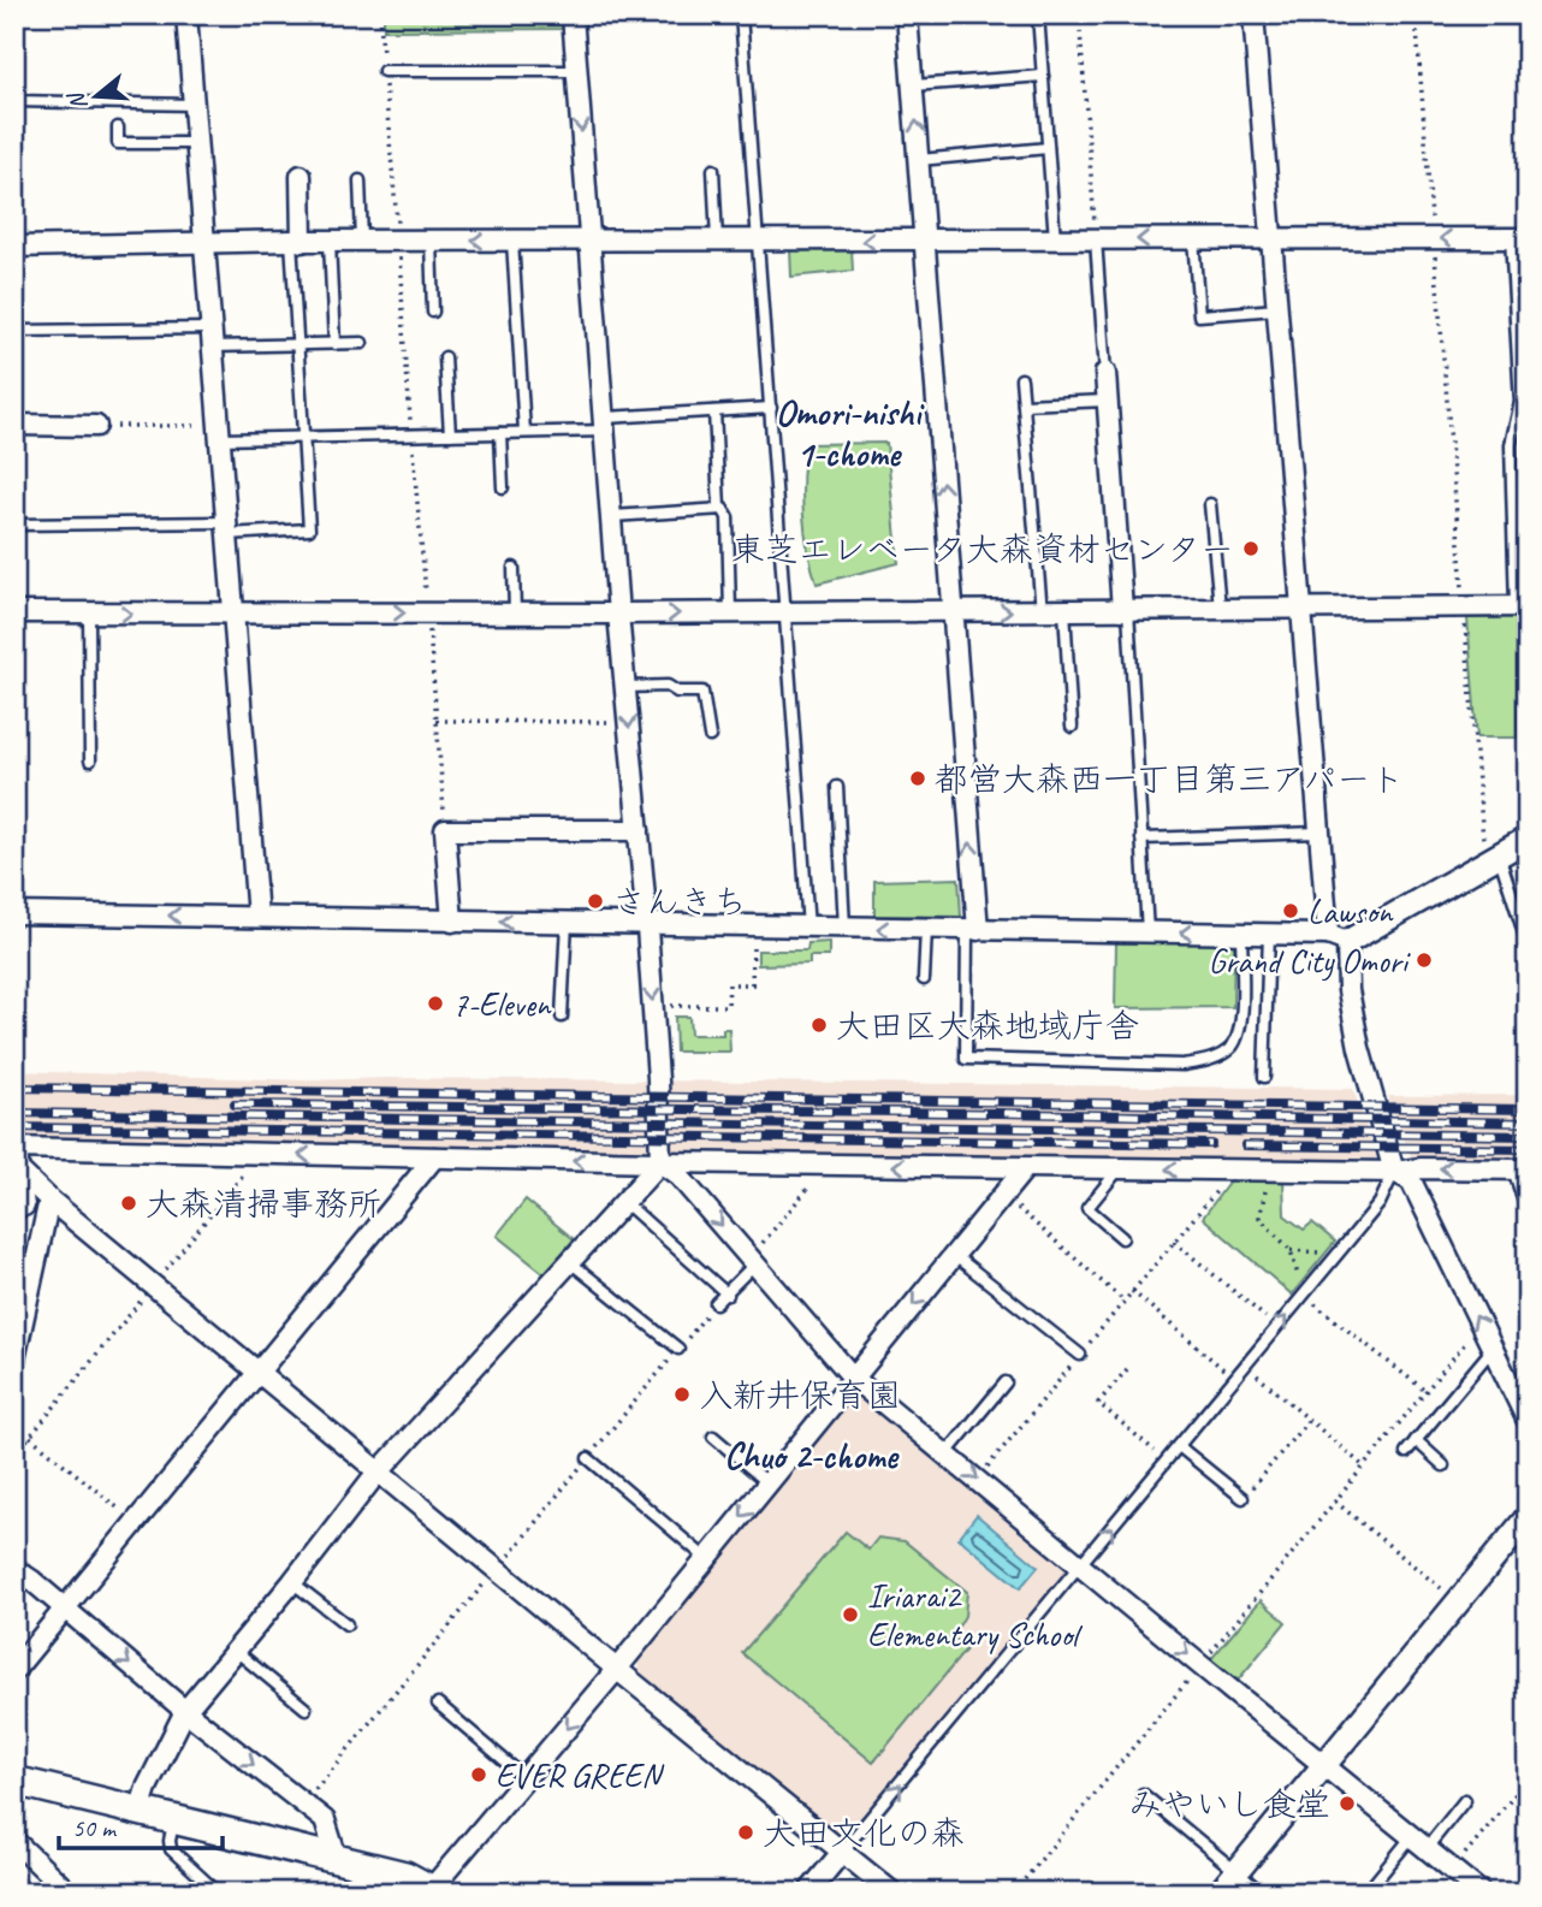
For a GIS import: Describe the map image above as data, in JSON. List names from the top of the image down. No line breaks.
{"districts":["Omori-nishi 1-chome","Chuo 2-chome"],"places":["東芝エレベータ大森資材センター","都営大森西一丁目第三アパート","さんきち","Lawson","Grand City Omori","7-Eleven","大田区大森地域庁舎","大森清掃事務所","入新井保育園","Iriarai2 Elementary School","EVER GREEN","みやいし食堂","大田文化の森"],"scale_bar":"50 m","north":"left"}
